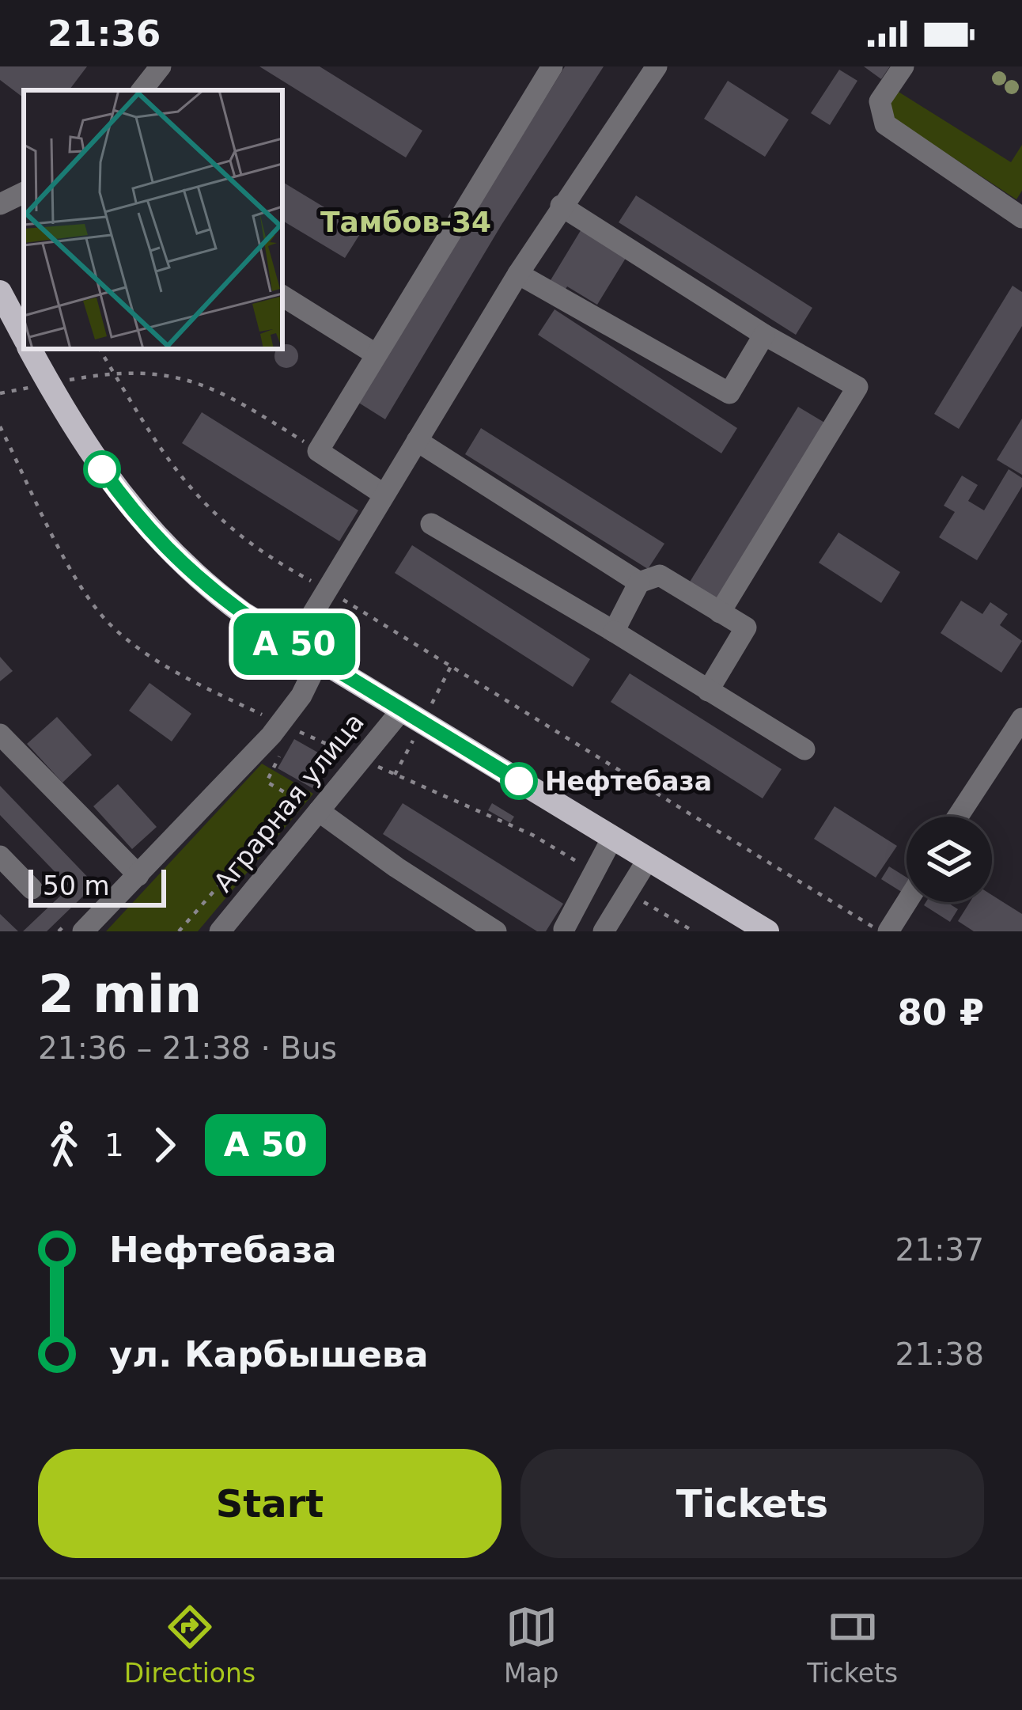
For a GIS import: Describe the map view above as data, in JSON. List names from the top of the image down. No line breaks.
{"streets":{"street":["Аграрная улица"]},"districts":["Тамбов-34"],"places":["Нефтебаза"],"scale_bar":"50 m","page":{"status":"21:36","on_map":"А 50","scale":"50 m","heading":["2 min","21:36 – 21:38 · Bus","80 ₽"],"legs":["1","А 50"],"list":[{"name":"Нефтебаза","value":"21:37"},{"name":"ул. Карбышева","value":"21:38"}],"buttons":["Start","Tickets"],"tabs":["Directions","Map","Tickets"]}}
